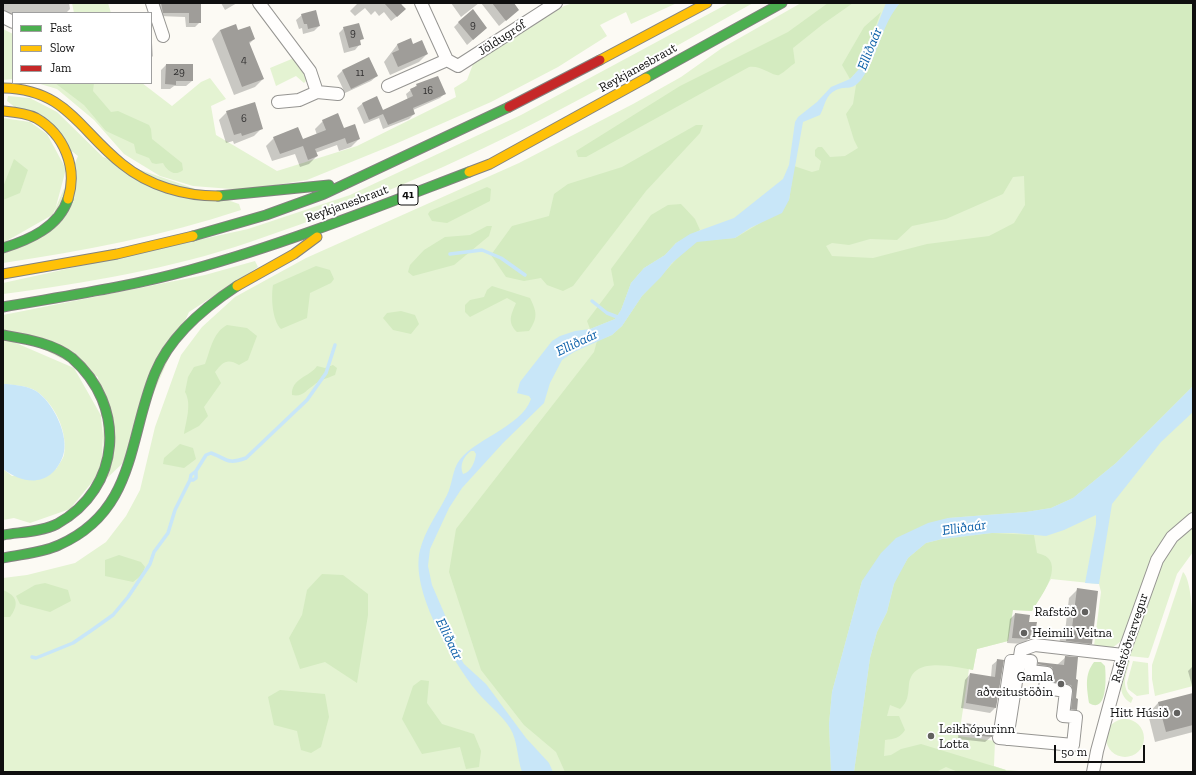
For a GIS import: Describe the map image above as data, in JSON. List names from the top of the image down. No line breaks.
{"streets":{"highway":["Reykjanesbraut","41"],"street":["Jöldugróf","Rafstöðvarvegur"]},"water":["Elliðaár"],"places":["Rafstöð","Heimili Veitna","Gamla aðveitustöðin","Hitt Húsið","Leikhópurinn Lotta"],"house_numbers":["9","9","4","29","11","16","6"],"legend":["Fast","Slow","Jam"],"scale_bar":"50 m"}
